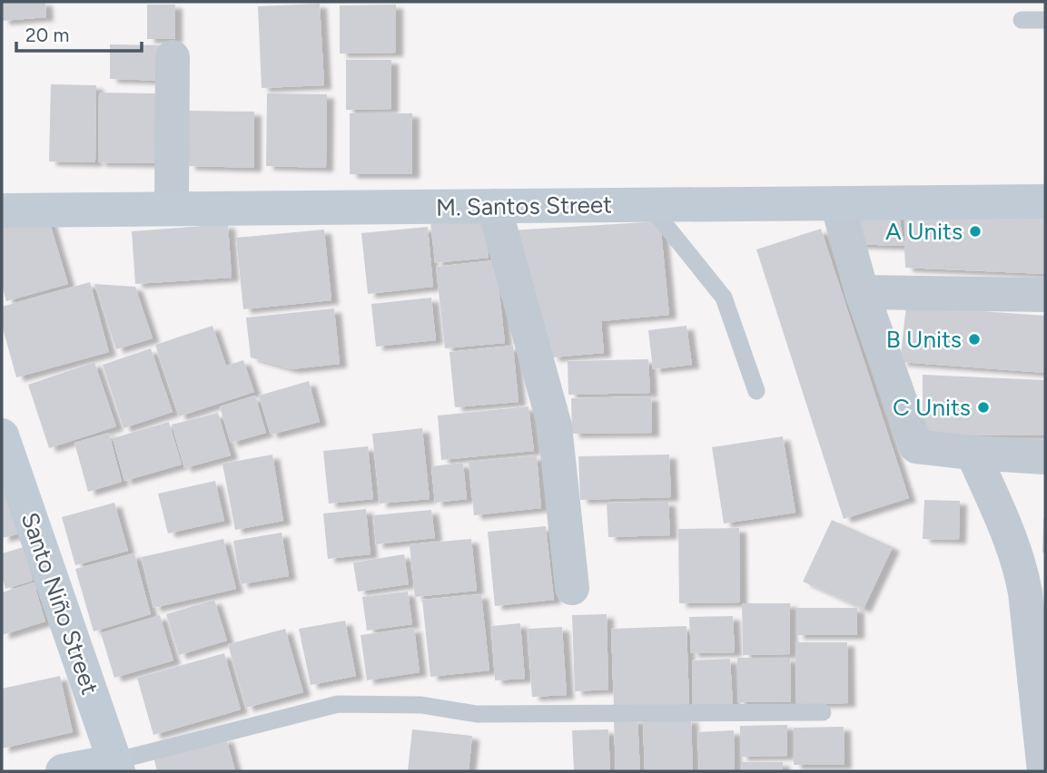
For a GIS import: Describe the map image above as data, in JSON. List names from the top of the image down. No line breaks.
{"streets":{"street":["M. Santos Street","Santo Niño Street"]},"places":["A Units","B Units","C Units"],"scale_bar":"20 m"}
